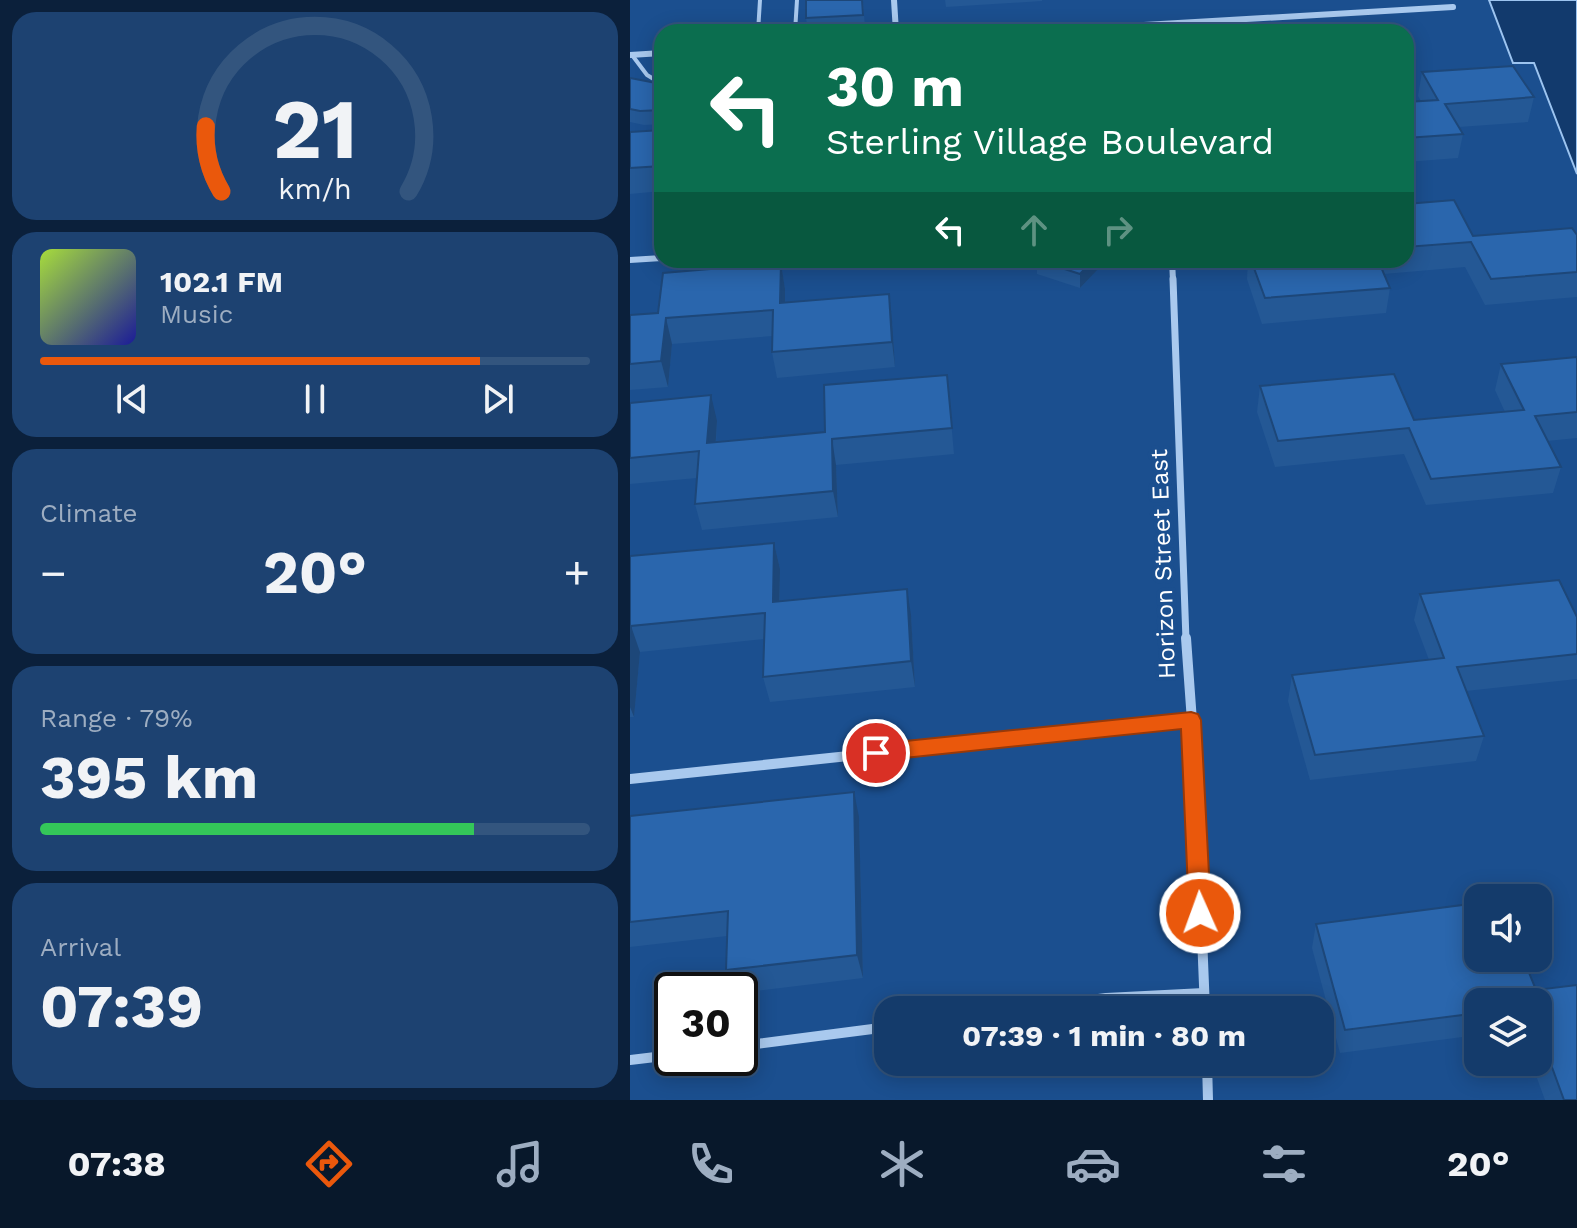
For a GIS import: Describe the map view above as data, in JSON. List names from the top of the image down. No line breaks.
{"streets":{"street":["Horizon Street East"]},"page":{"turn":["30 m","Sterling Village Boulevard"],"song":["102.1 FM","Music"],"tile":["Climate",["Range · 79%","395 km"],["Arrival","07:39"]],"heat":["−","20°","+"],"limit":"30","trip":"07:39 · 1 min · 80 m","tabs":["07:38","20°"],"gauge":["21","km/h"]}}
